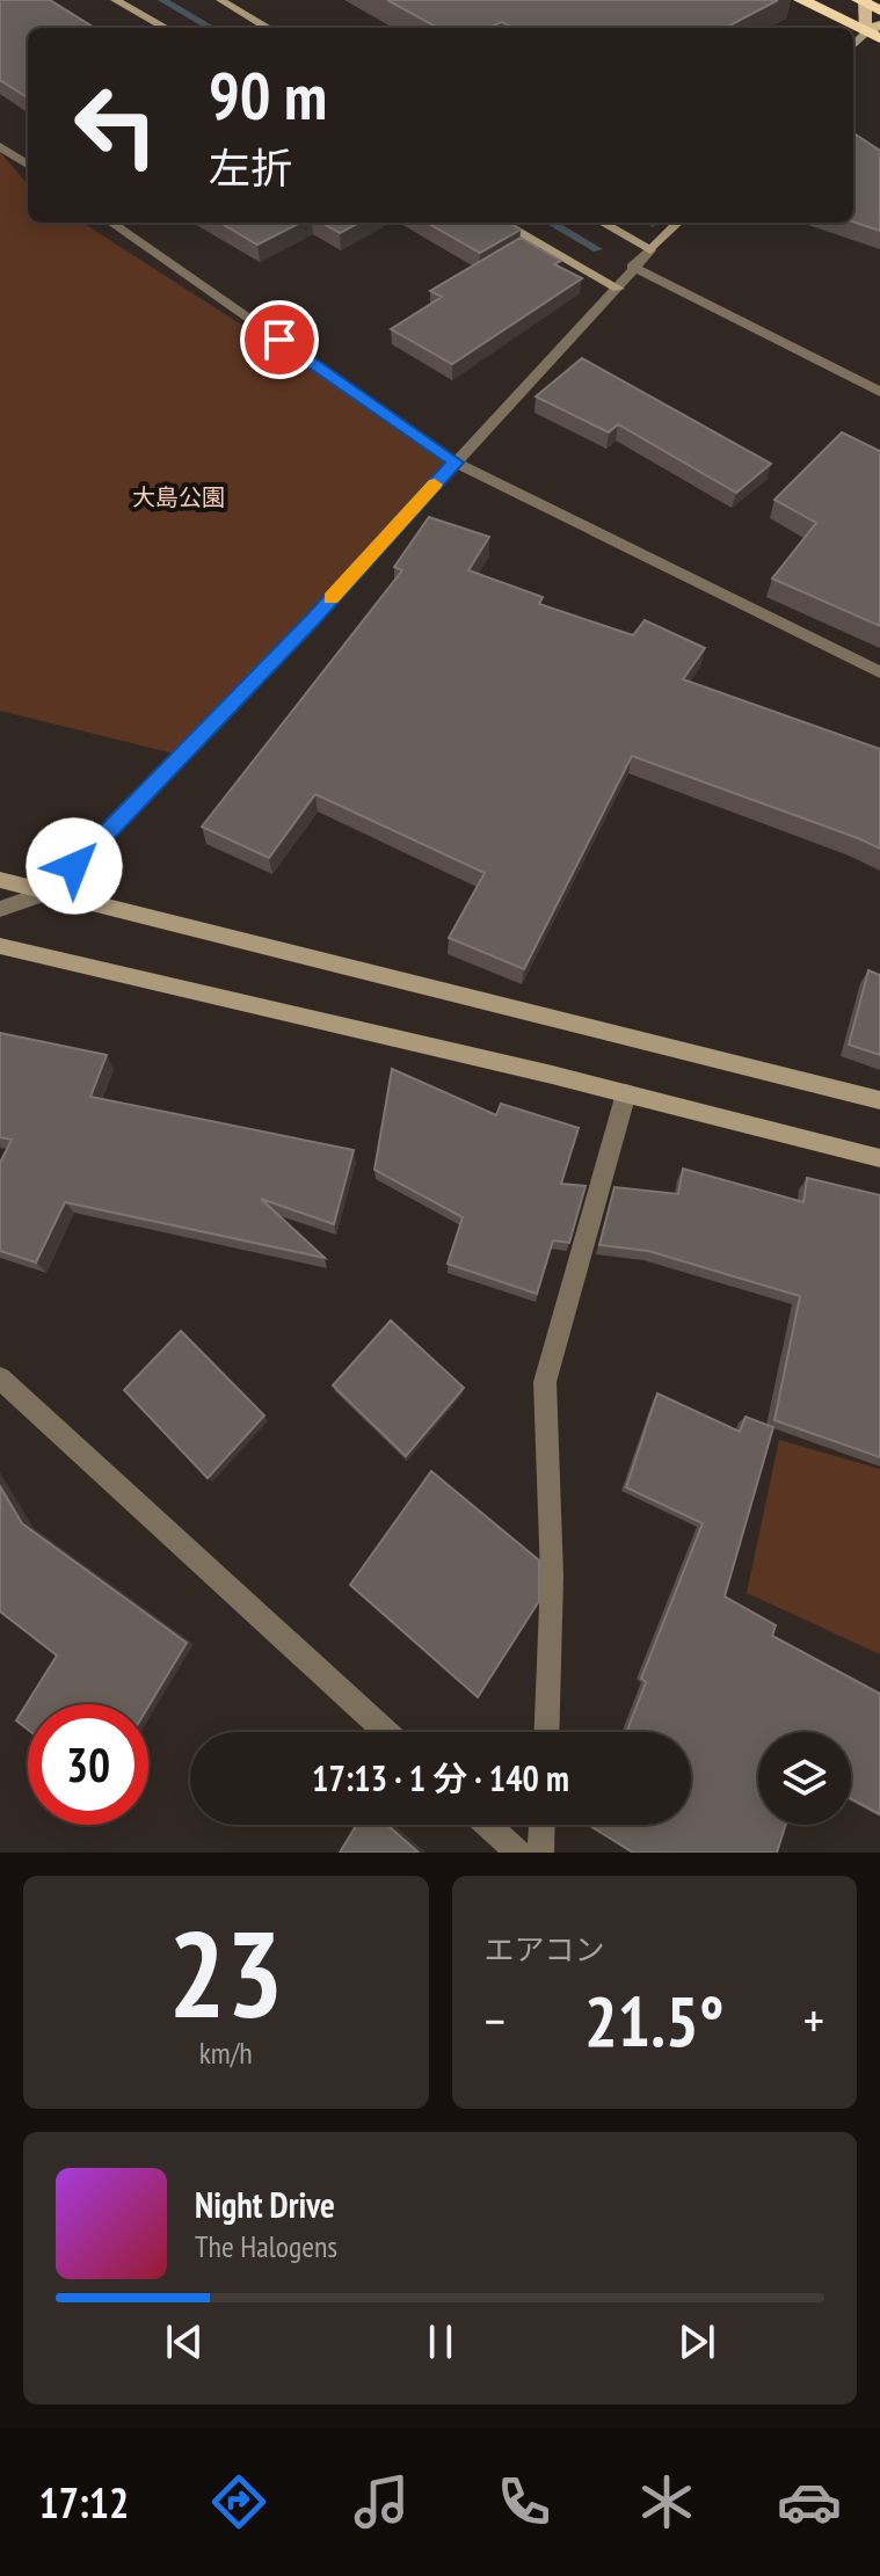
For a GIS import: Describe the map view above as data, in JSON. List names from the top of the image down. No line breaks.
{"parks":["大島公園"],"page":{"turn":["90 m","左折"],"limit":"30","trip":"17:13 · 1 分 · 140 m","tile":[["23","km/h"],"エアコン"],"heat":["−","21.5°","+"],"song":["Night Drive","The Halogens"],"tabs":"17:12"}}
